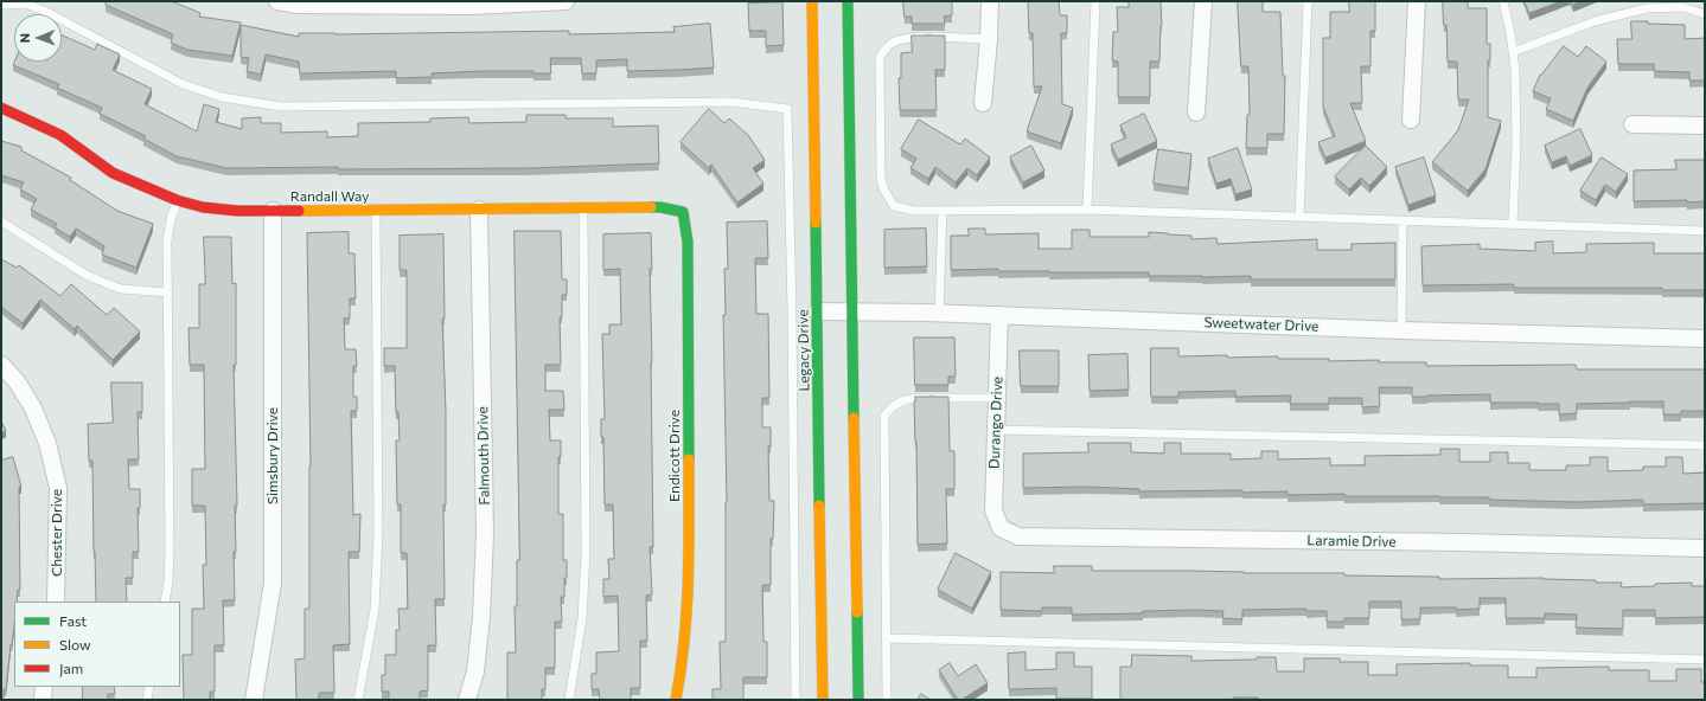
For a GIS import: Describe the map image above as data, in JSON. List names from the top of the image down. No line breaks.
{"streets":{"main road":["Randall Way","Legacy Drive","Endicott Drive"],"street":["Sweetwater Drive","Durango Drive","Simsbury Drive","Falmouth Drive","Chester Drive","Laramie Drive"]},"crossings":[["Randall Way","Simsbury Drive"],["Randall Way","Falmouth Drive"],["Randall Way","Endicott Drive"],["Sweetwater Drive","Legacy Drive"],["Sweetwater Drive","Durango Drive"],["Durango Drive","Laramie Drive"]],"legend":["Fast","Slow","Jam"],"north":"left"}
